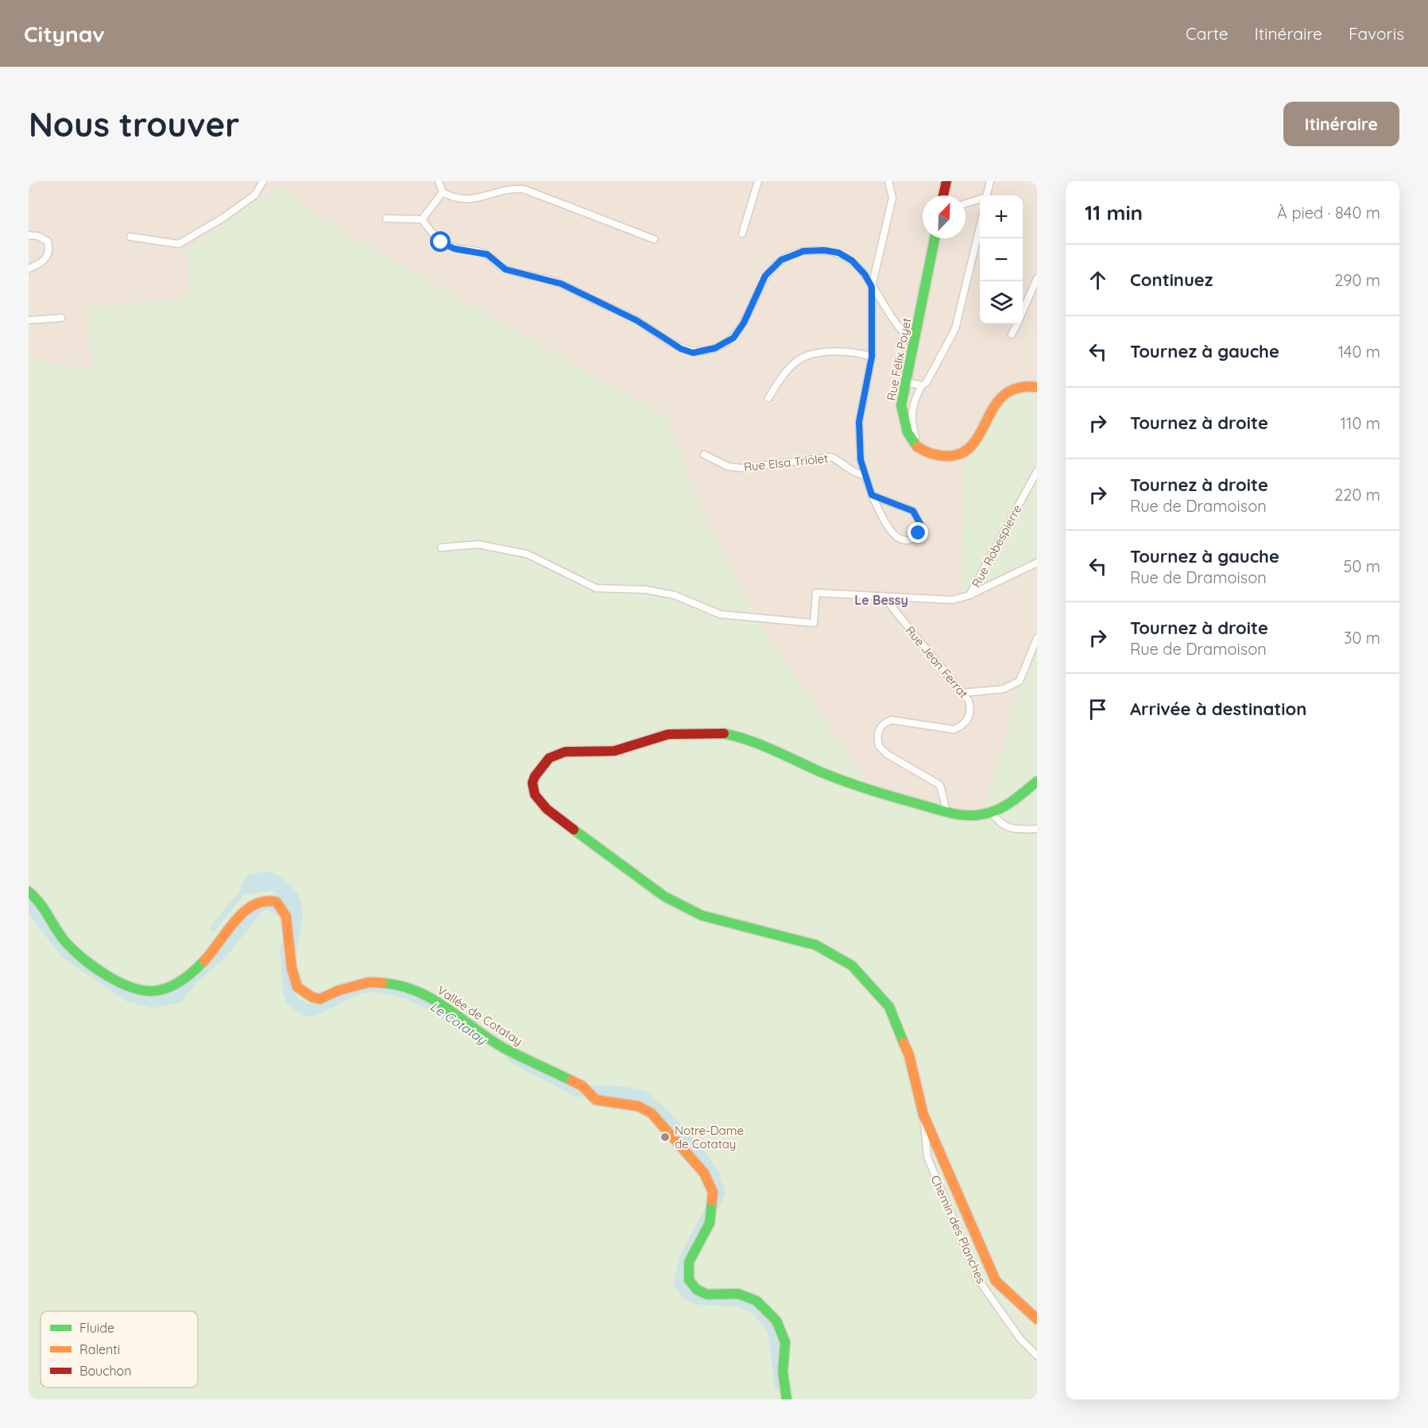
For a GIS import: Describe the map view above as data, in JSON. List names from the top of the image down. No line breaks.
{"streets":{"street":["Rue Félix Poyet","Rue Elsa Triolet","Rue Robespierre","Rue Jean Ferrat","Vallée de Cotatay","Chemin des Planches"]},"districts":["Le Bessy"],"water":["Le Cotatay"],"places":["Notre-Dame de Cotatay"],"legend":["Fluide","Ralenti","Bouchon"],"north":"top right","page":{"header":"Citynav","nav":["Carte","Itinéraire","Favoris"],"buttons":"Itinéraire","title":"Nous trouver","heading":["11 min","À pied · 840 m"],"map_buttons":["+","−"],"list":[["Continuez","290 m"],["Tournez à gauche","140 m"],["Tournez à droite","110 m"],["Tournez à droite","Rue de Dramoison","220 m"],["Tournez à gauche","Rue de Dramoison","50 m"],["Tournez à droite","Rue de Dramoison","30 m"],"Arrivée à destination"]}}
